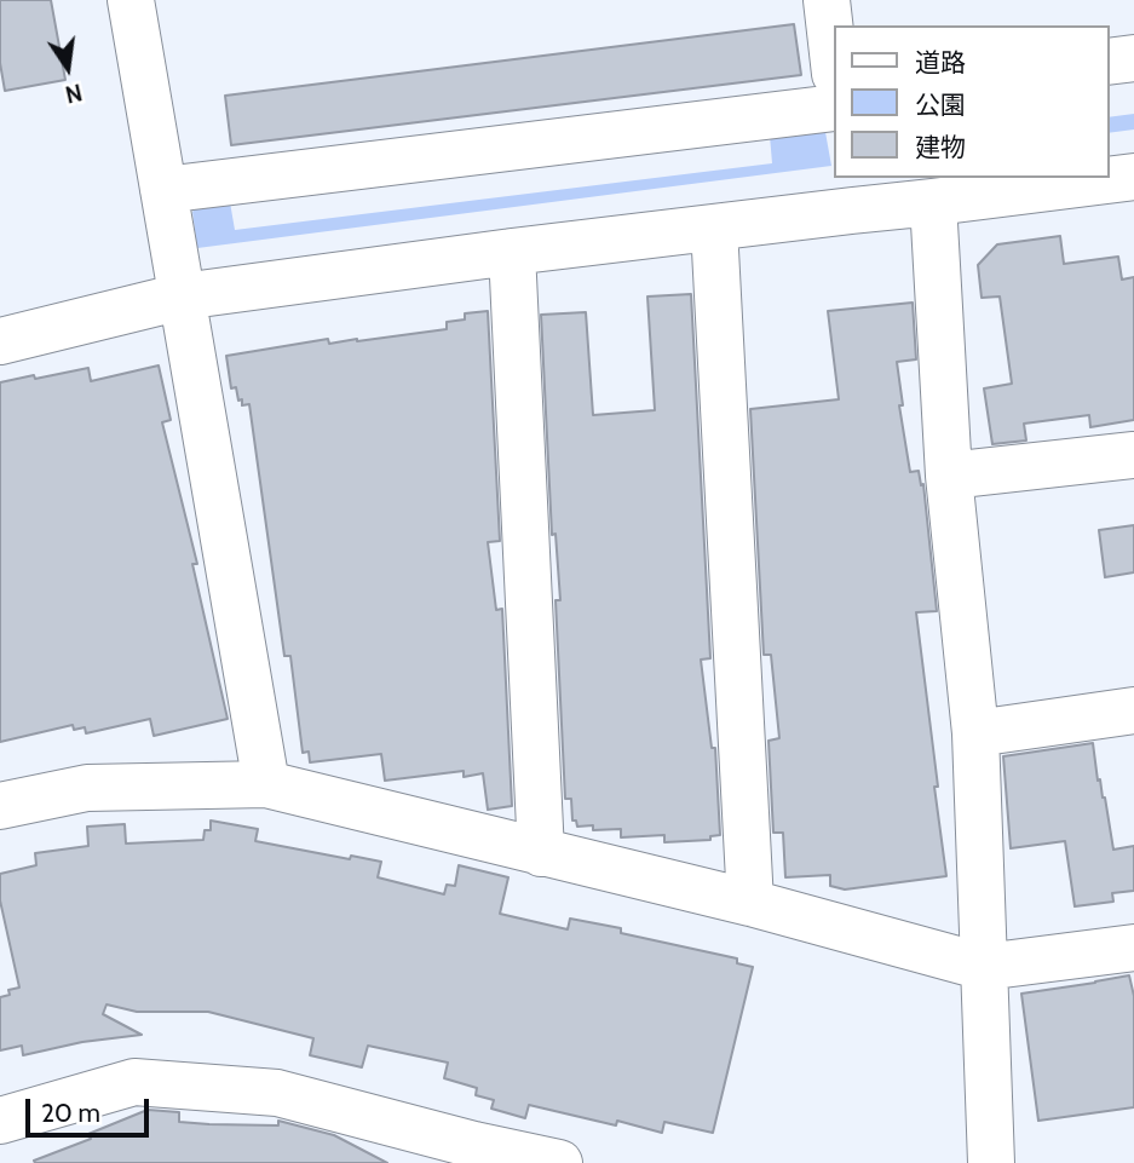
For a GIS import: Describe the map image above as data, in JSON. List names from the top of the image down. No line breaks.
{"legend":["道路","公園","建物"],"scale_bar":"20 m","north":"bottom"}
